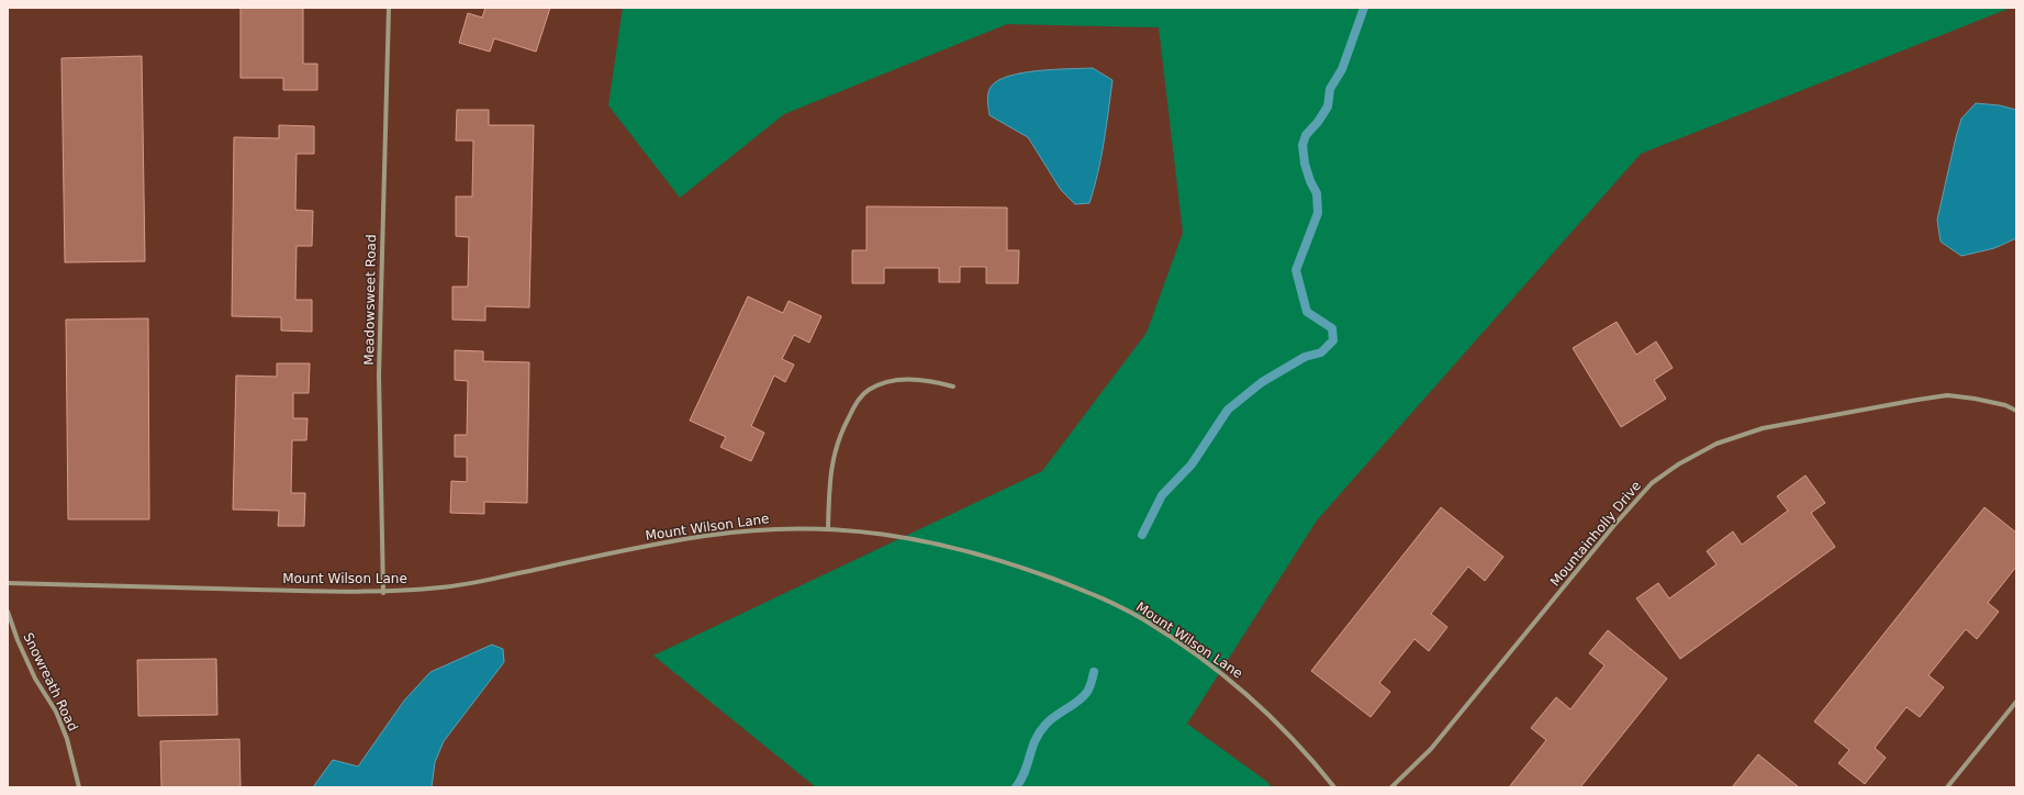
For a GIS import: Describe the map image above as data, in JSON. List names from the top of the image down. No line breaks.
{"streets":{"street":["Meadowsweet Road","Mount Wilson Lane","Mountainholly Drive","Snowreath Road"]},"crossings":[["Meadowsweet Road","Mount Wilson Lane"]]}
